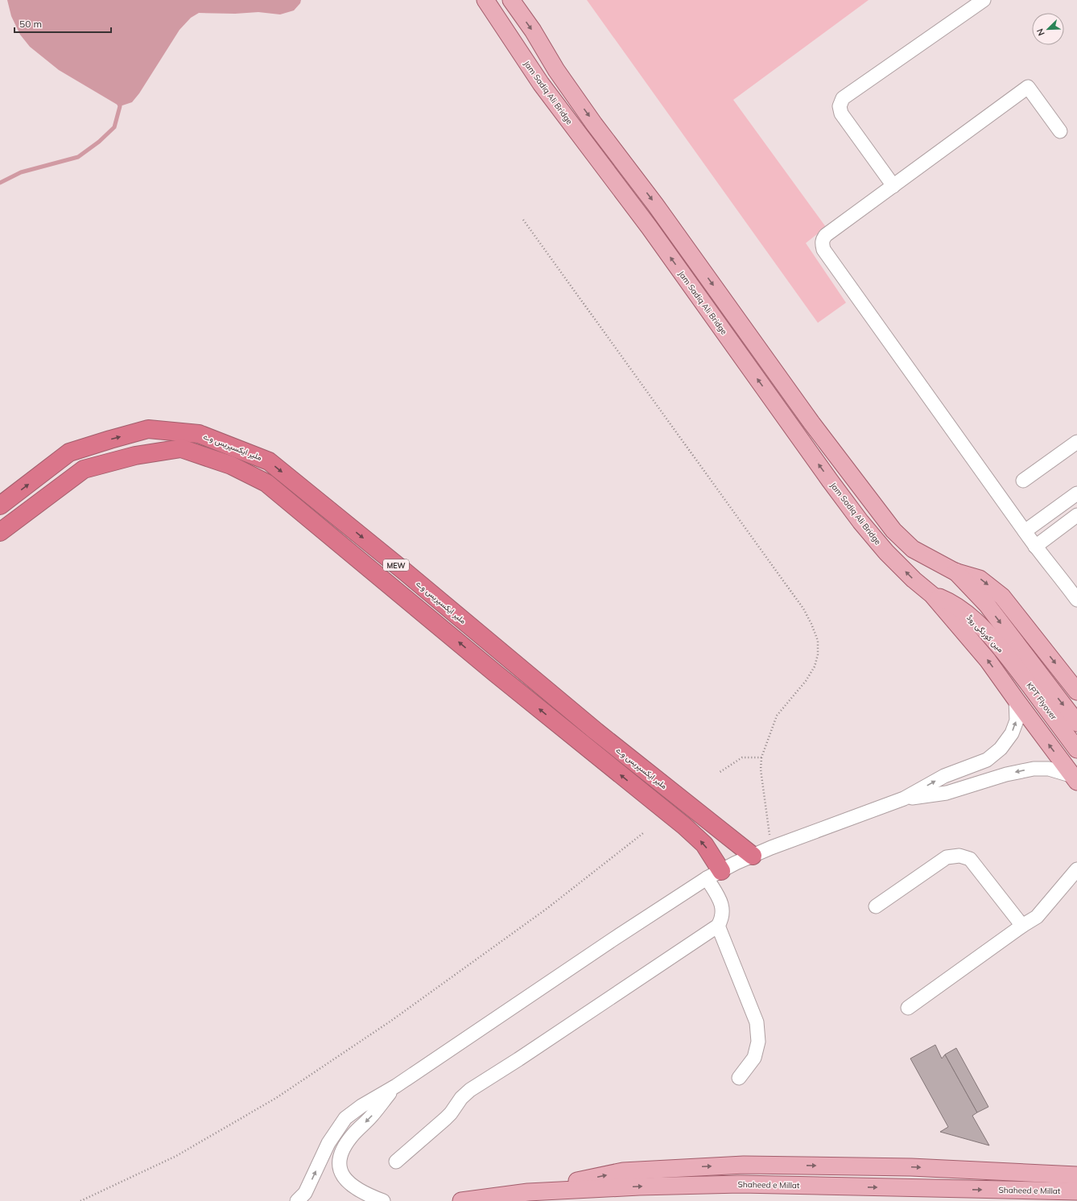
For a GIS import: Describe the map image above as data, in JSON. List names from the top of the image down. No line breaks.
{"streets":{"highway":["ملیر ایکسپریس وے","MEW"],"main road":["Jam Sadiq Ali Bridge","مین کورنگی روڈ","KPT Flyover","Shaheed e Millat"]},"crossings":[["Jam Sadiq Ali Bridge","مین کورنگی روڈ"],["مین کورنگی روڈ","KPT Flyover"]],"one_way":["ملیر ایکسپریس وے"],"scale_bar":"50 m","north":"bottom left"}
